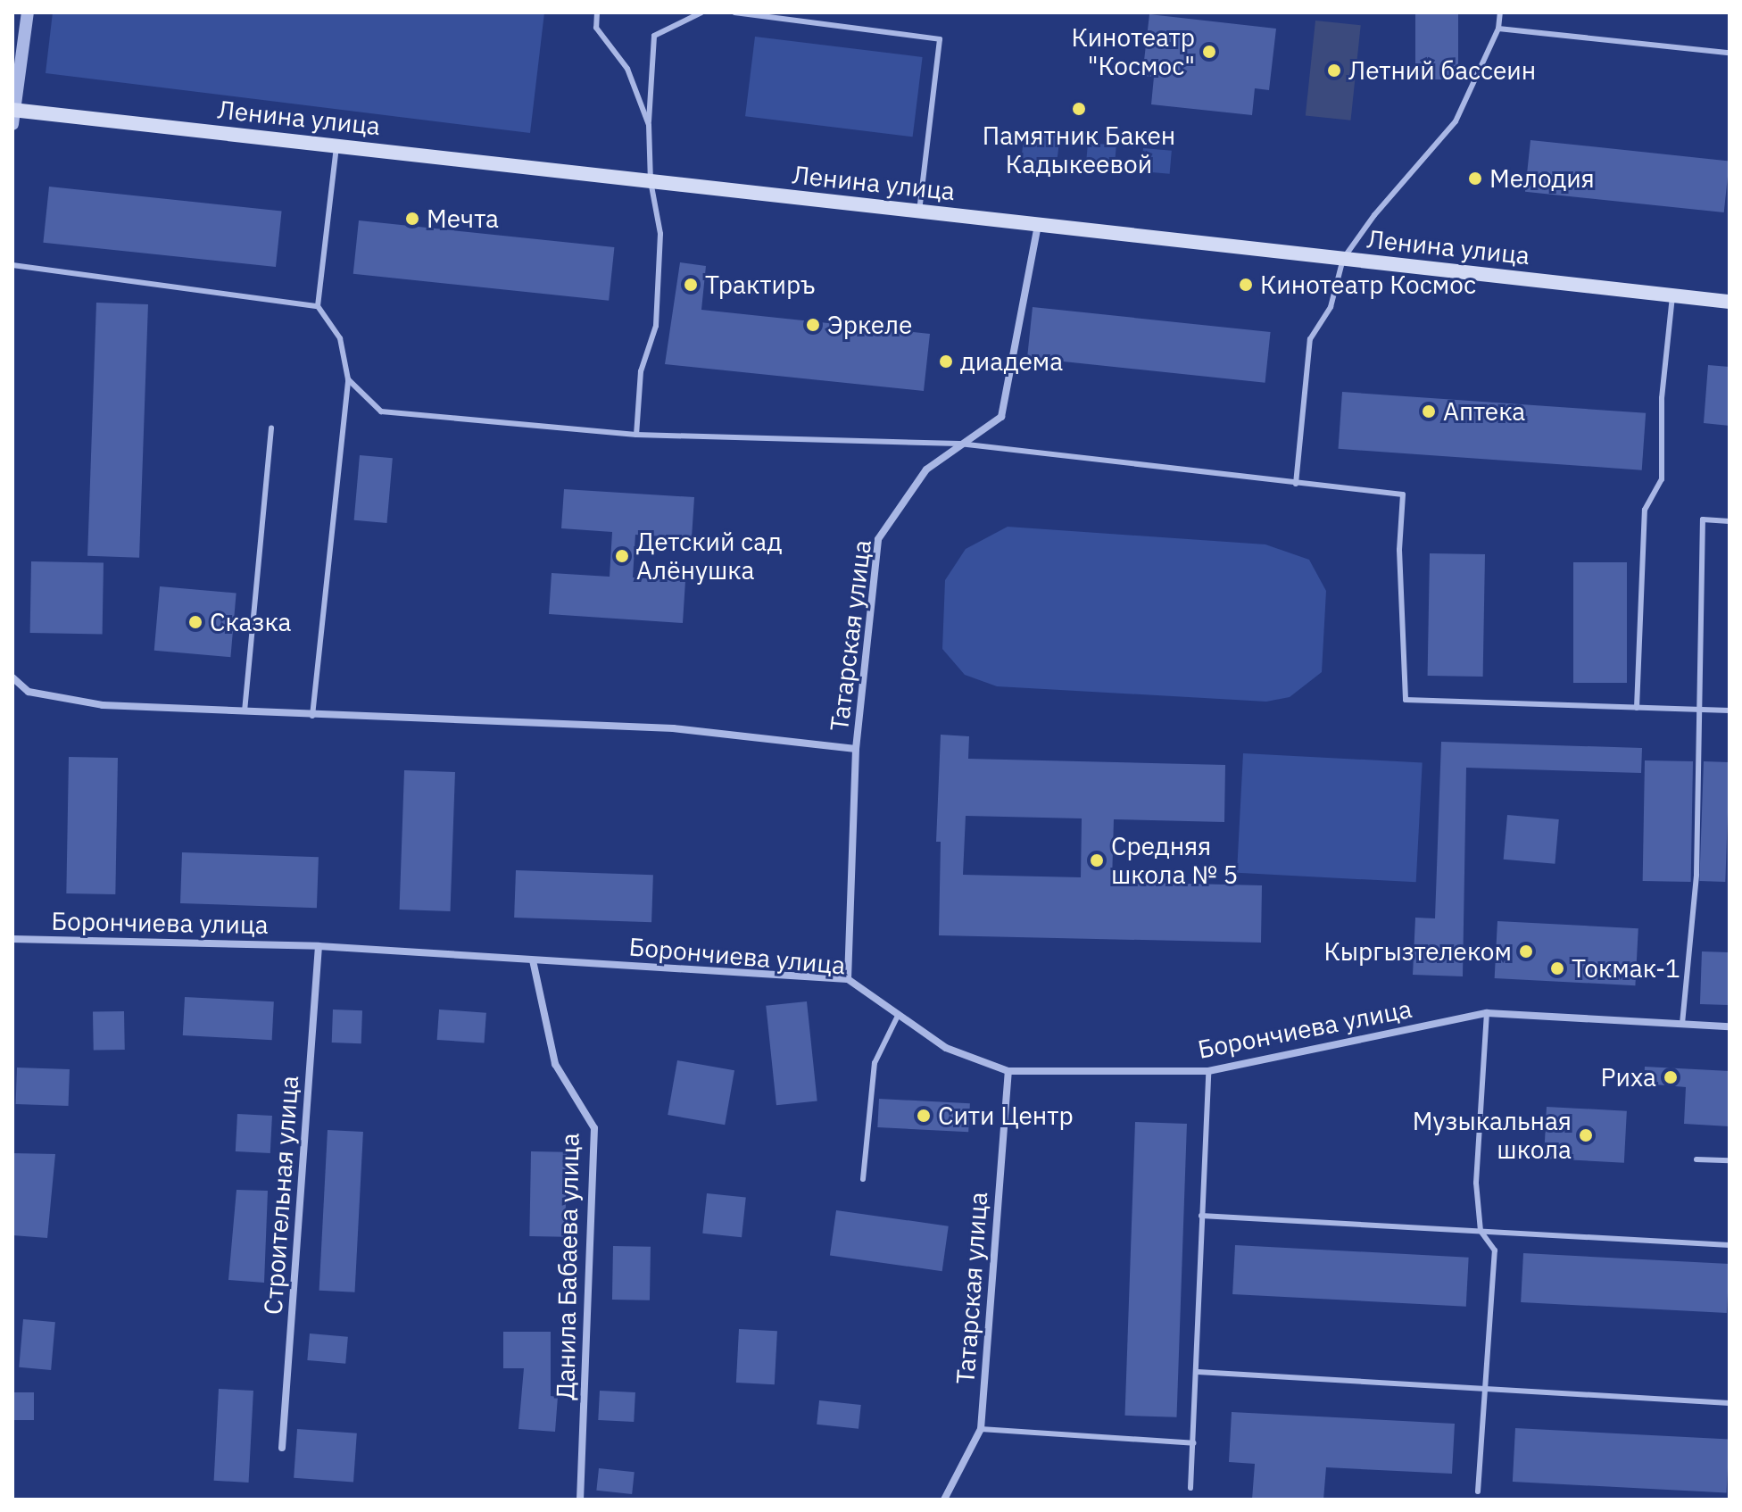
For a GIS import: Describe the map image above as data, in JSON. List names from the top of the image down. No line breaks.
{"streets":{"main road":["Ленина улица"],"street":["Татарская улица","Борончиева улица","Строительная улица","Данила Бабаева улица"]},"crossings":[["Ленина улица","Татарская улица"],["Татарская улица","Борончиева улица"],["Борончиева улица","Строительная улица"],["Борончиева улица","Данила Бабаева улица"]],"places":["Кинотеатр \"Космос\"","Летний бассеин","Памятник Бакен Кадыкеевой","Мелодия","Мечта","Трактиръ","Кинотеатр Космос","Эркеле","диадема","Аптека","Детский сад Алёнушка","Сказка","Средняя школа № 5","Кыргызтелеком","Токмак-1","Риха","Сити Центр","Музыкальная школа"]}
